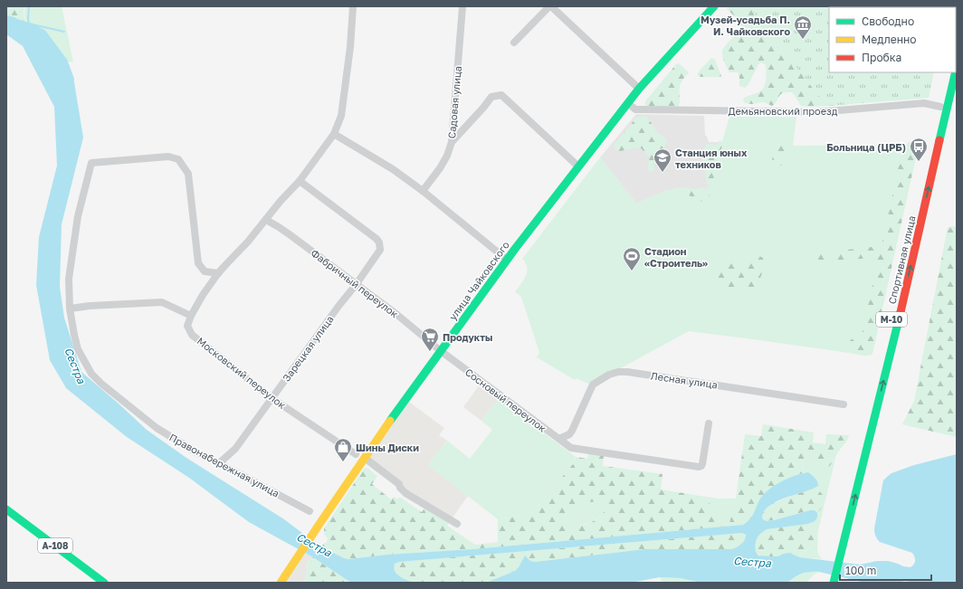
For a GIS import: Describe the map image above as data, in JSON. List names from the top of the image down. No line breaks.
{"streets":{"main road":["Спортивная улица","улица Чайковского","М-10","А-108"],"street":["Садовая улица","Демьяновский проезд","Фабричный переулок","Зарецкая улица","Московский переулок","Лесная улица","Сосновый переулок","Правонабережная улица"]},"crossings":[["Демьяновский проезд","Спортивная улица"],["Демьяновский проезд","улица Чайковского"],["улица Чайковского","Фабричный переулок"],["улица Чайковского","Сосновый переулок"],["Фабричный переулок","Зарецкая улица"],["Фабричный переулок","Московский переулок"],["Фабричный переулок","Сосновый переулок"],["Зарецкая улица","Московский переулок"],["Зарецкая улица","Правонабережная улица"],["Московский переулок","Правонабережная улица"],["Лесная улица","Сосновый переулок"]],"water":["Сестра"],"places":{"museum":["Музей-усадьба П. И. Чайковского"],"bus stop":["Больница (ЦРБ)"],"school or university":["Станция юных техников"],"sports":["Стадион «Строитель»"],"supermarket":["Продукты"],"shop":["Шины Диски"]},"legend":["Свободно","Медленно","Пробка"],"scale_bar":"100 m"}
